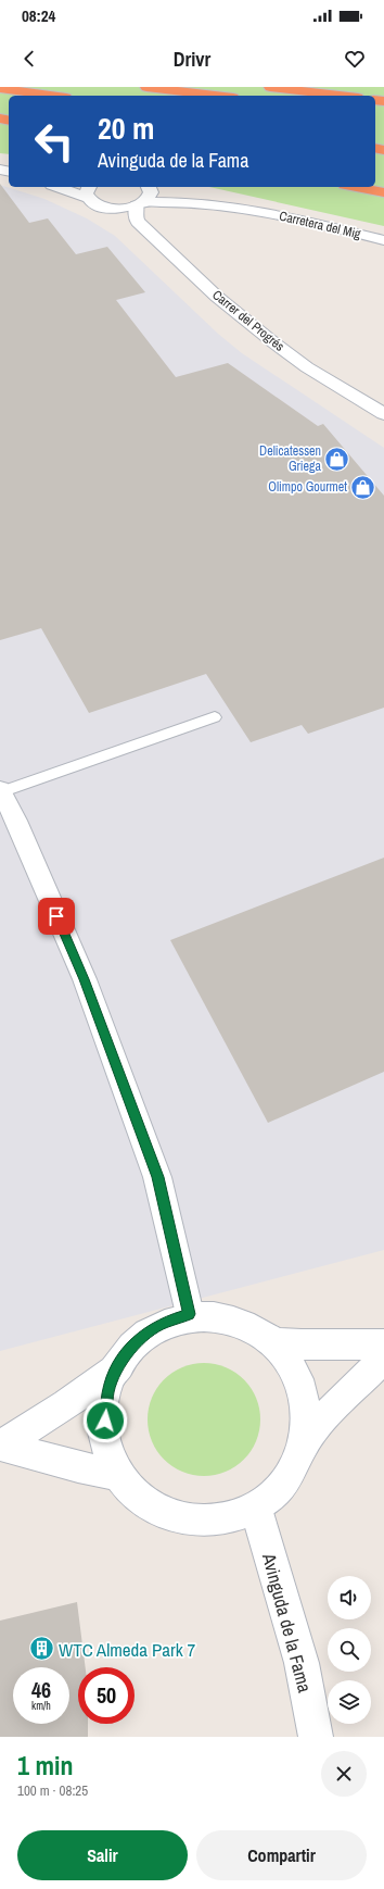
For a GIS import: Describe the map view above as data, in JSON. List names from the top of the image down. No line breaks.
{"streets":{"street":["Carretera del Mig","Carrer del Progrés","Avinguda de la Fama"]},"crossings":[["Carretera del Mig","Carrer del Progrés"]],"places":{"shop":["Delicatessen Griega","Olimpo Gourmet"],"building":["WTC Almeda Park 7"]},"page":{"status":"08:24","header":"Drivr","turn":["20 m","Avinguda de la Fama"],"speed":"46 km/h","limit":"50","heading":["1 min","100 m · 08:25"],"buttons":["Salir","Compartir"]}}
